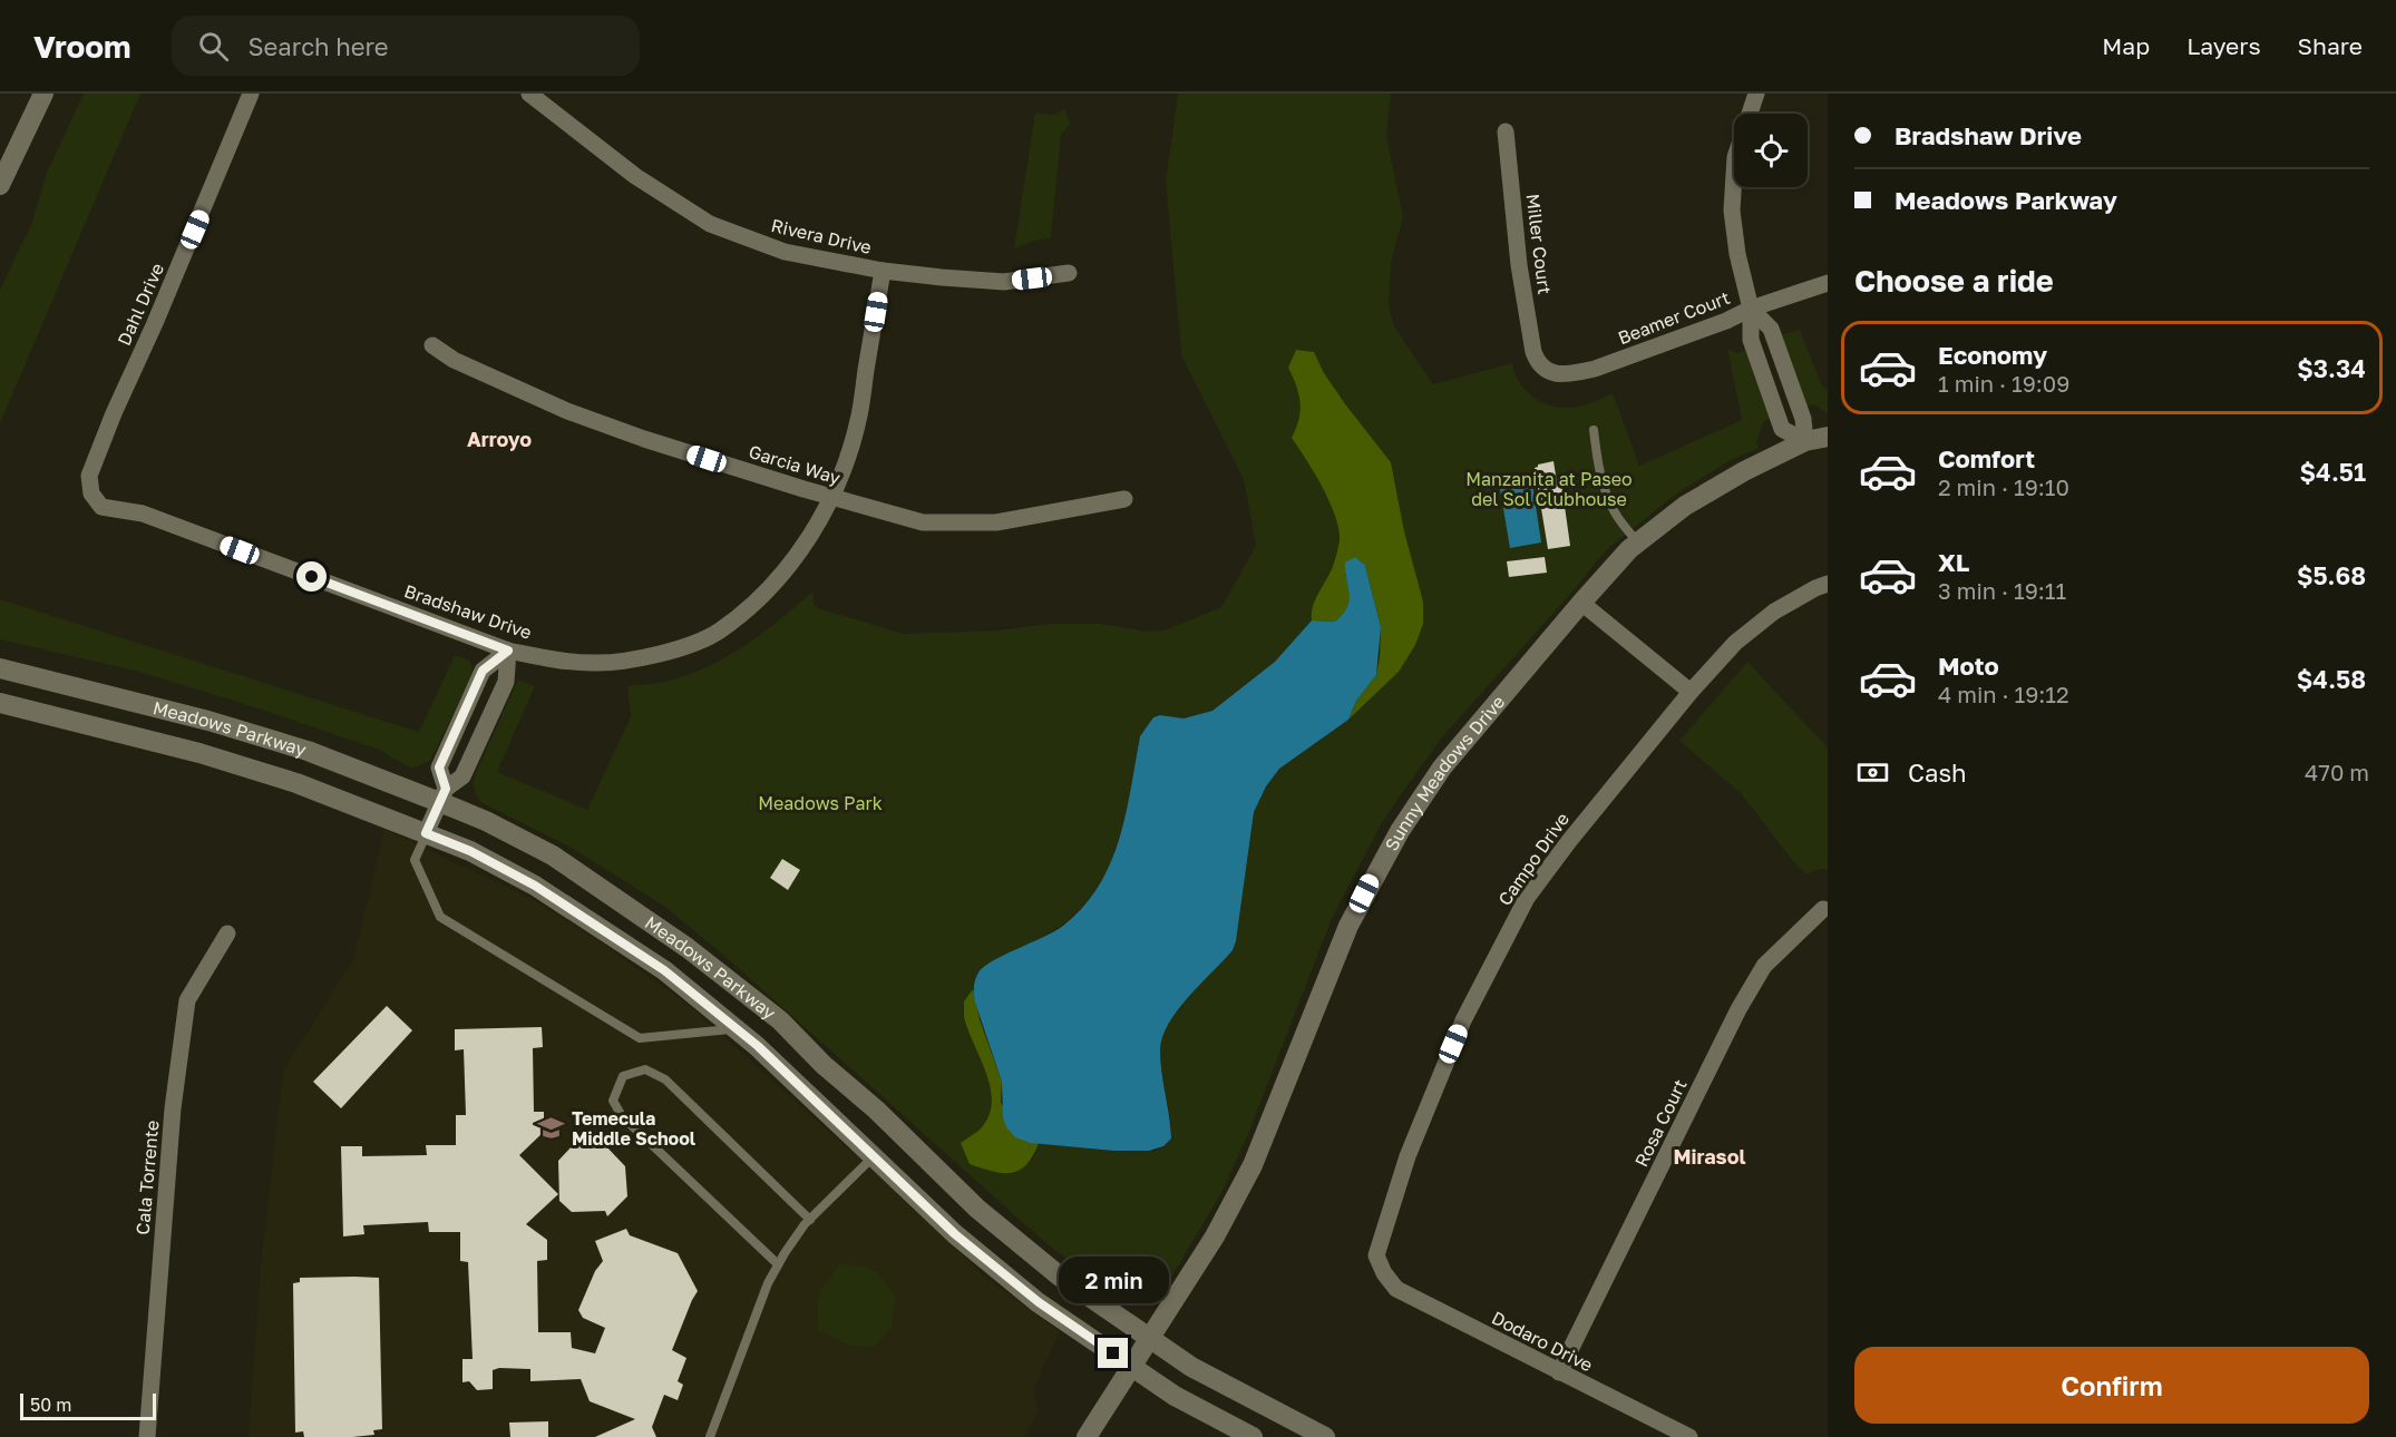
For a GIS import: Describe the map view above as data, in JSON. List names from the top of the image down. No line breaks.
{"streets":{"main road":["Meadows Parkway","Sunny Meadows Drive"],"street":["Rivera Drive","Miller Court","Dahl Drive","Beamer Court","Garcia Way","Bradshaw Drive","Campo Drive","Rosa Court","Cala Torrente","Dodaro Drive"]},"crossings":[["Rivera Drive","Bradshaw Drive"],["Miller Court","Beamer Court"],["Dahl Drive","Bradshaw Drive"],["Garcia Way","Bradshaw Drive"],["Meadows Parkway","Sunny Meadows Drive"],["Campo Drive","Dodaro Drive"],["Rosa Court","Dodaro Drive"]],"districts":["Arroyo","Mirasol"],"parks":["Manzanita at Paseo del Sol Clubhouse","Meadows Park"],"places":{"school or university":["Temecula Middle School"]},"scale_bar":"50 m","page":{"header":"Vroom","search":"Search here","nav":["Map","Layers","Share"],"banner":["Bradshaw Drive","Meadows Parkway"],"heading":"Choose a ride","list":[{"name":"Economy","note":"1 min · 19:09","value":"$3.34"},{"name":"Comfort","note":"2 min · 19:10","value":"$4.51"},{"name":"XL","note":"3 min · 19:11","value":"$5.68"},{"name":"Moto","note":"4 min · 19:12","value":"$4.58"}],"pay":["Cash","470 m"],"bubble":"2 min","buttons":"Confirm","scale":"50 m"}}
